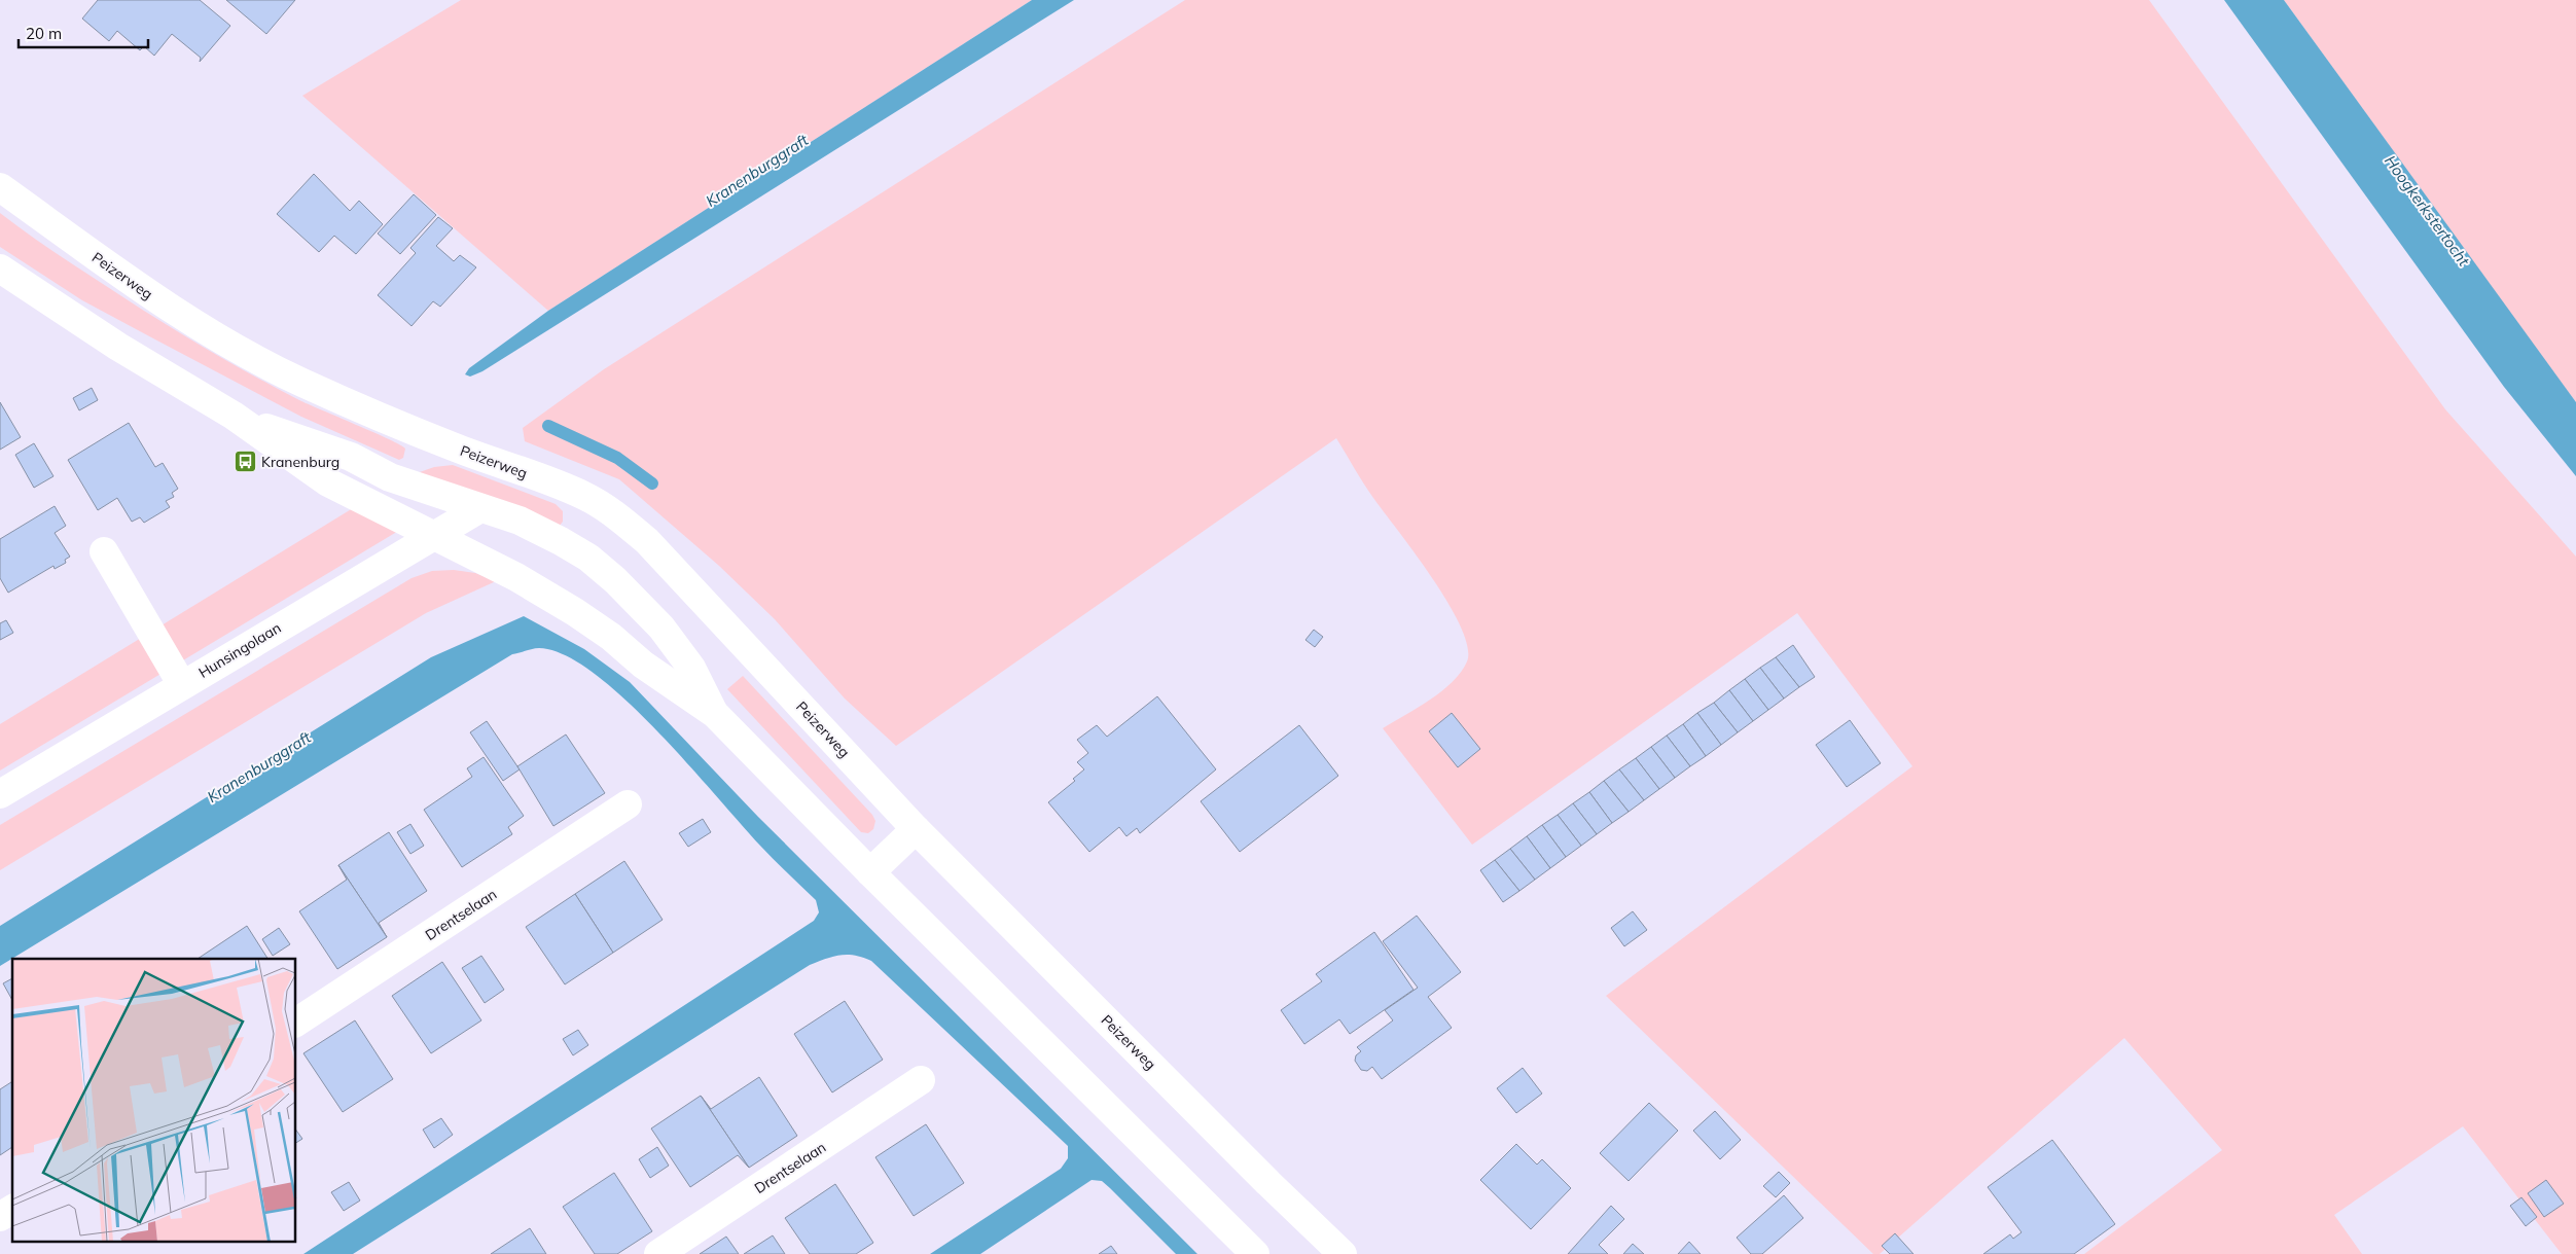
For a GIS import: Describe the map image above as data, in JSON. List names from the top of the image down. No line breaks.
{"streets":{"street":["Peizerweg","Hunsingolaan","Drentselaan"]},"water":["Kranenburggraft","Hoogkerkstertocht"],"places":{"bus stop":["Kranenburg"]},"scale_bar":"20 m"}
